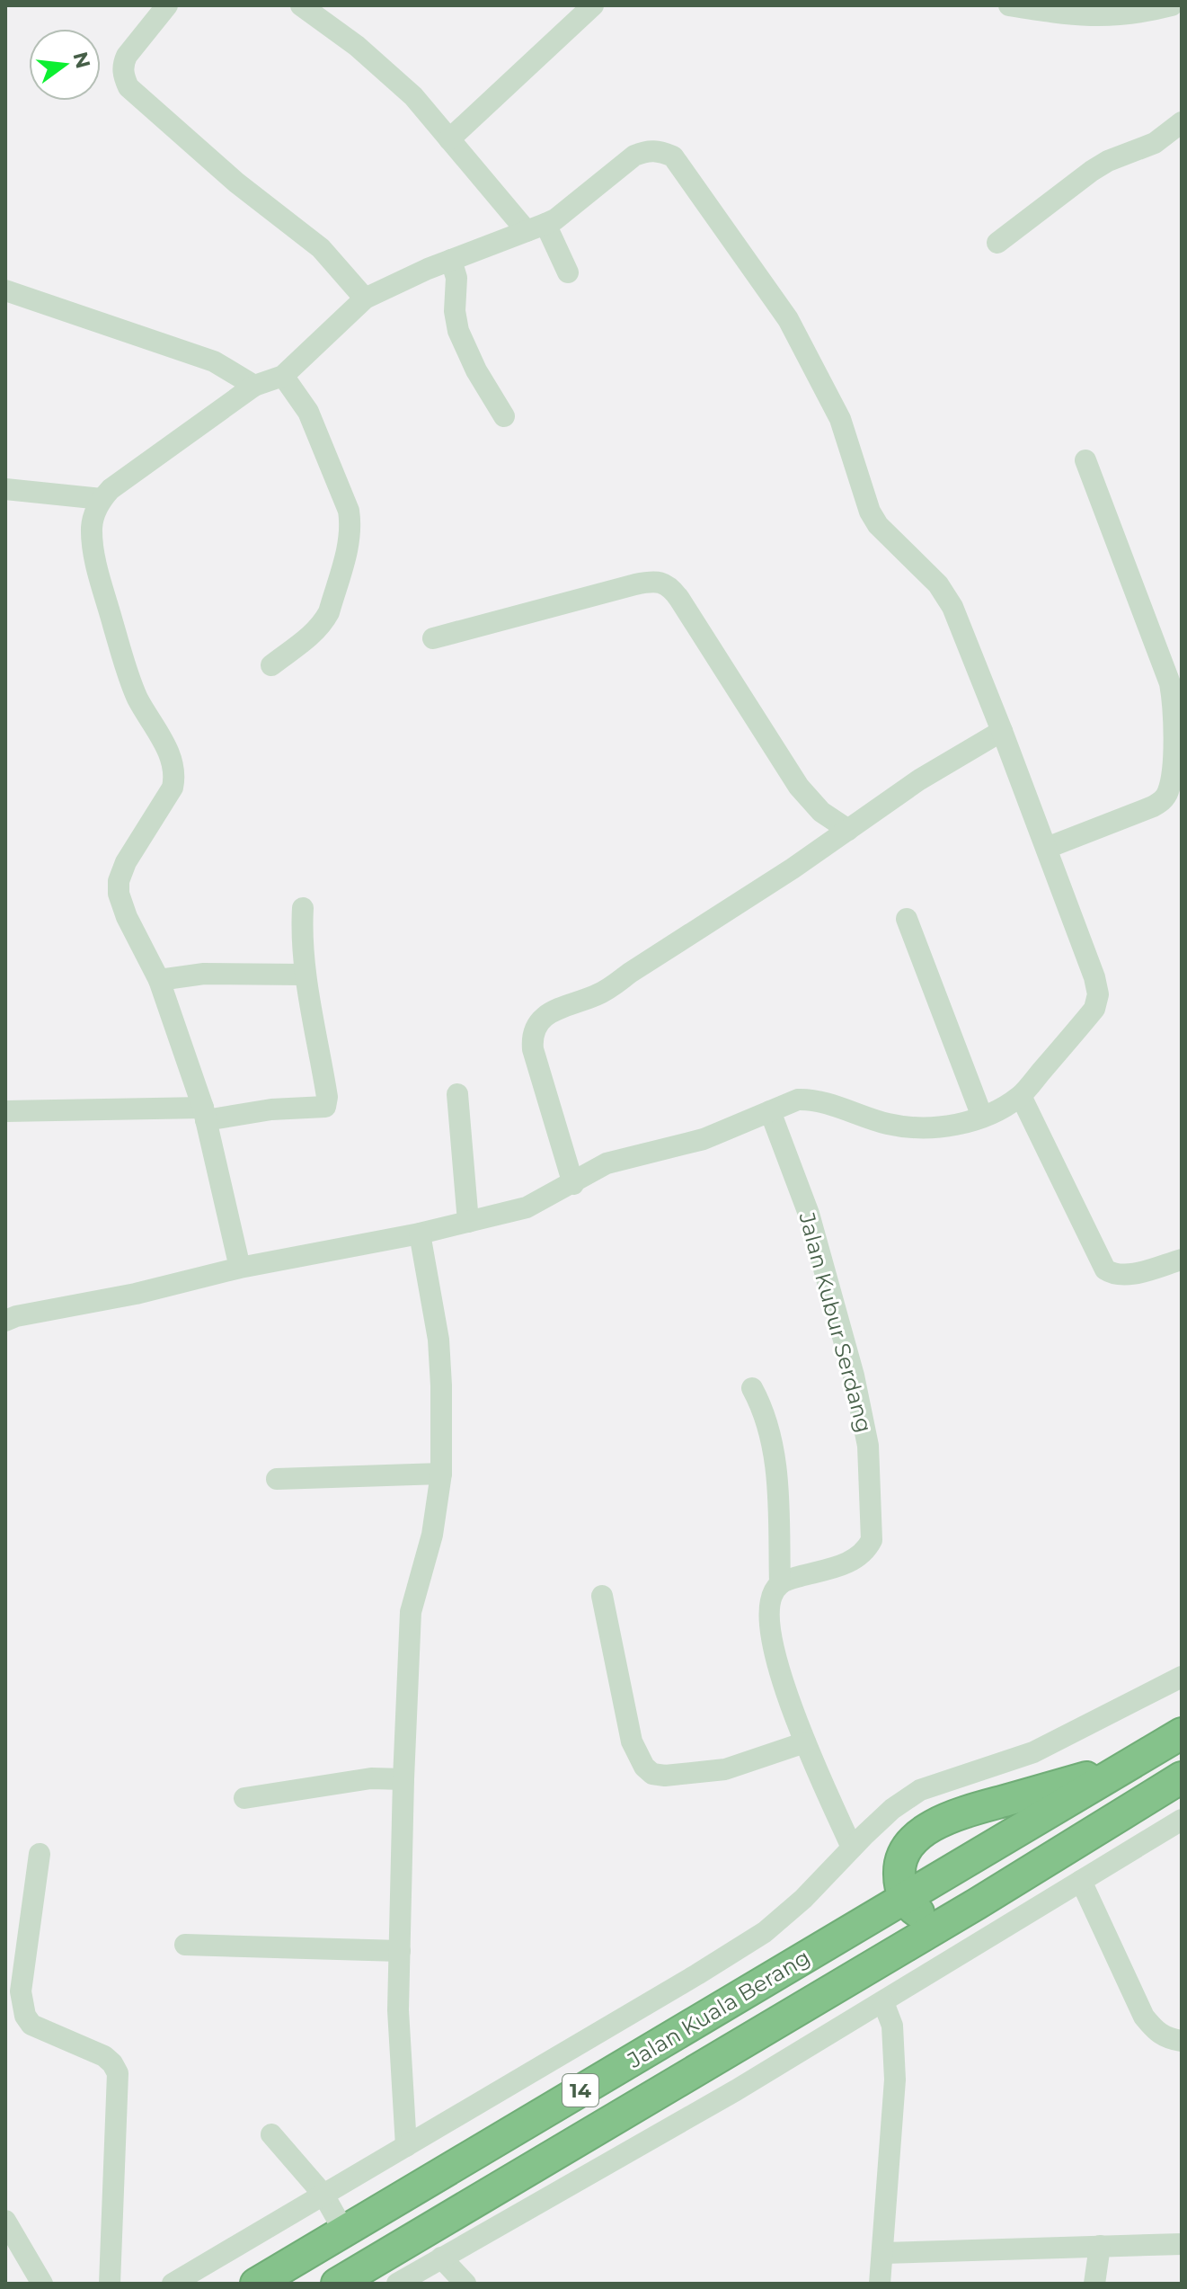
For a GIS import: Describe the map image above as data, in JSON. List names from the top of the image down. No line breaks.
{"streets":{"highway":["Jalan Kuala Berang","14"],"street":["Jalan Kubur Serdang"]},"north":"right"}
